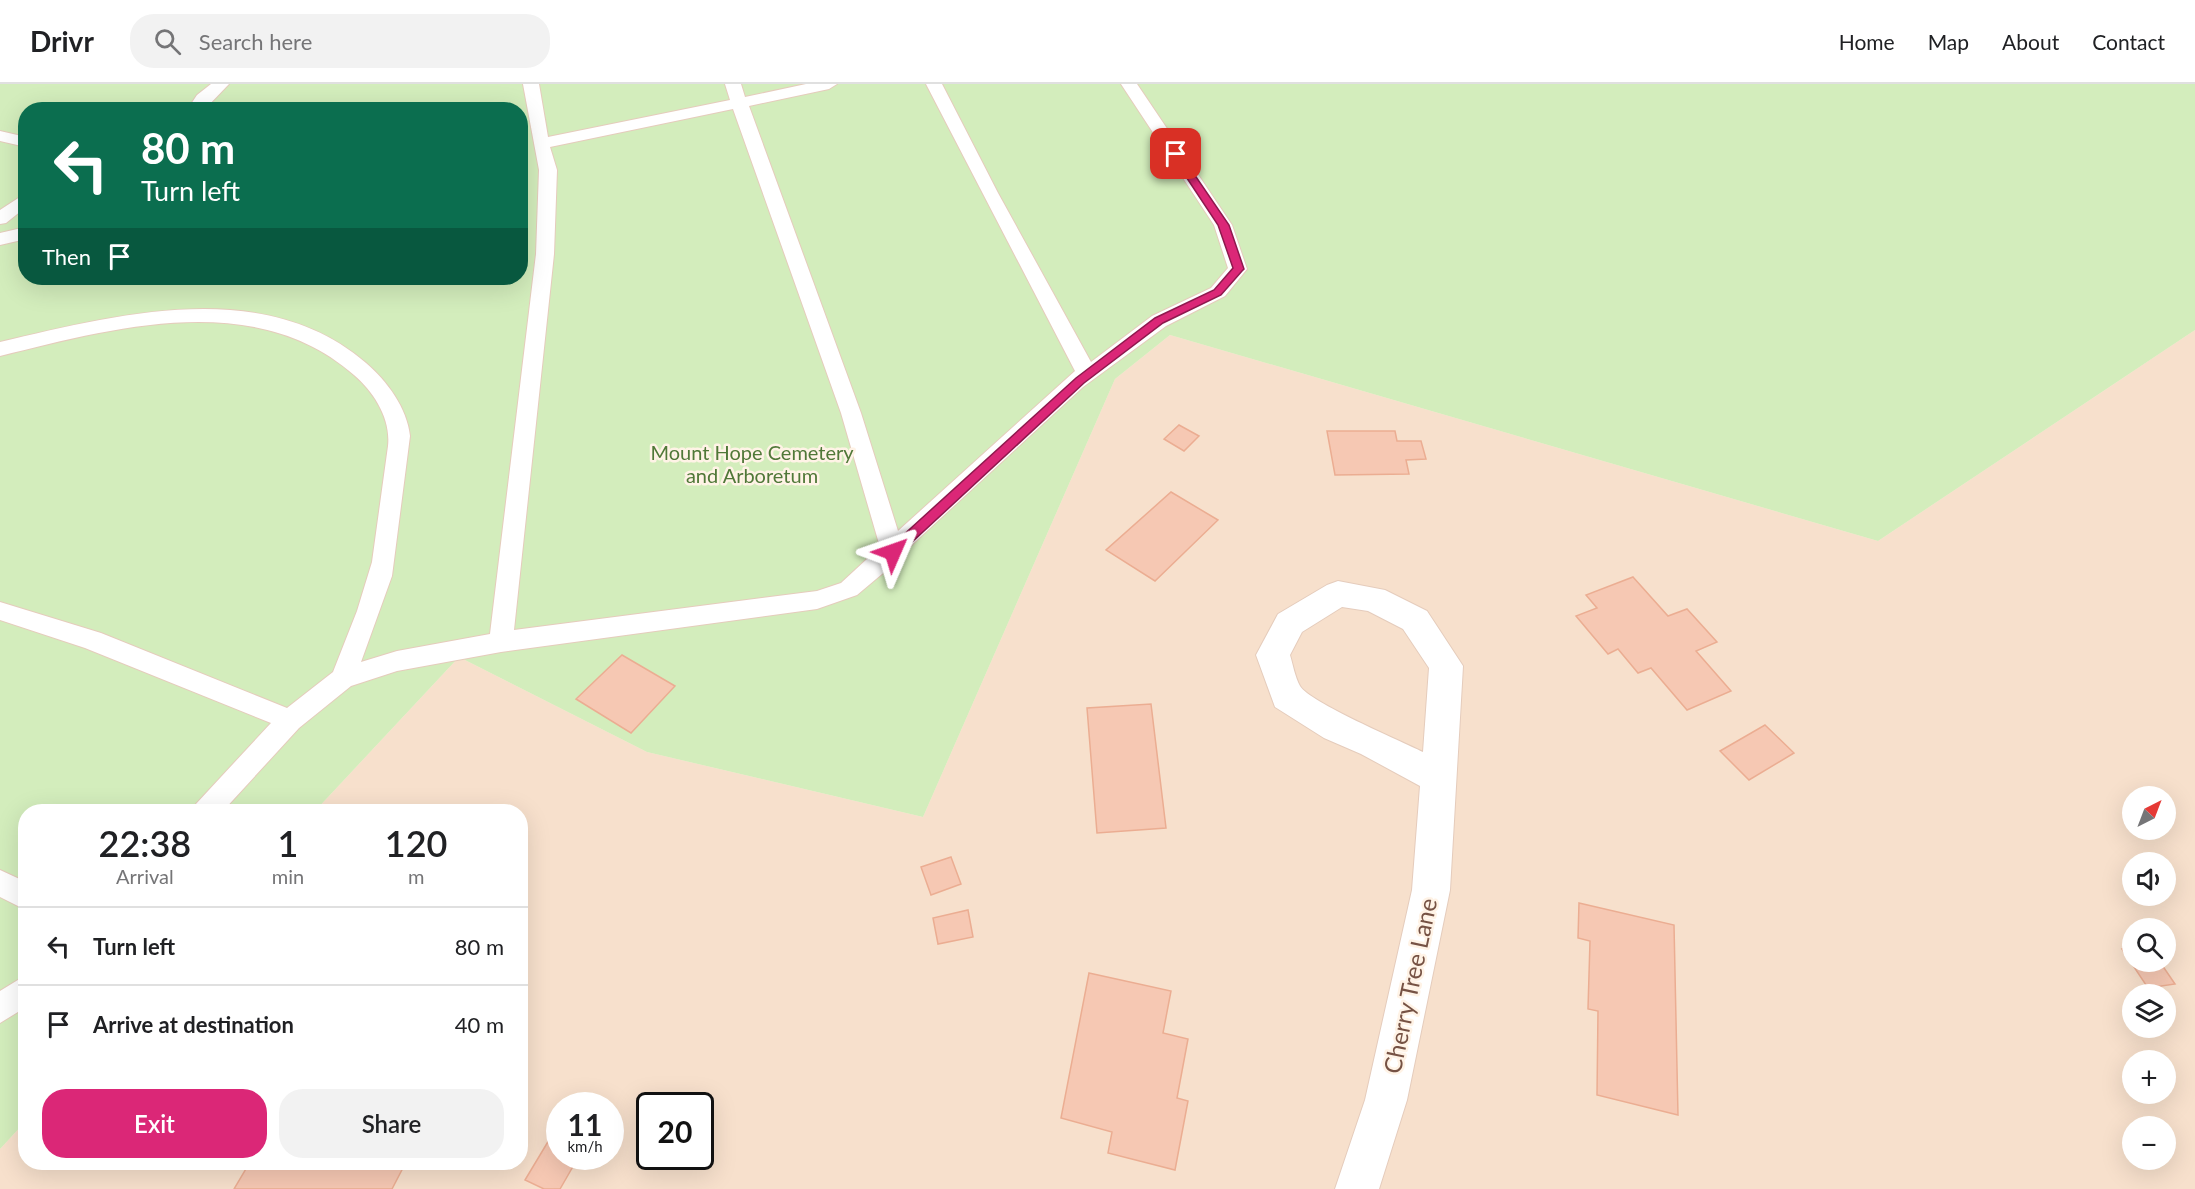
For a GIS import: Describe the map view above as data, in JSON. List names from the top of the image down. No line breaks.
{"streets":{"street":["Cherry Tree Lane"]},"parks":["Mount Hope Cemetery and Arboretum"],"north":"top right","page":{"header":"Drivr","search":"Search here","nav":["Home","Map","About","Contact"],"turn":["80 m","Turn left"],"then":"Then","map_buttons":["+","−"],"eta":["22:38","Arrival","1","min","120","m"],"list":[{"name":"Turn left","value":"80 m"},{"name":"Arrive at destination","value":"40 m"}],"buttons":["Exit","Share"],"speed":"11 km/h","limit":"20"}}
